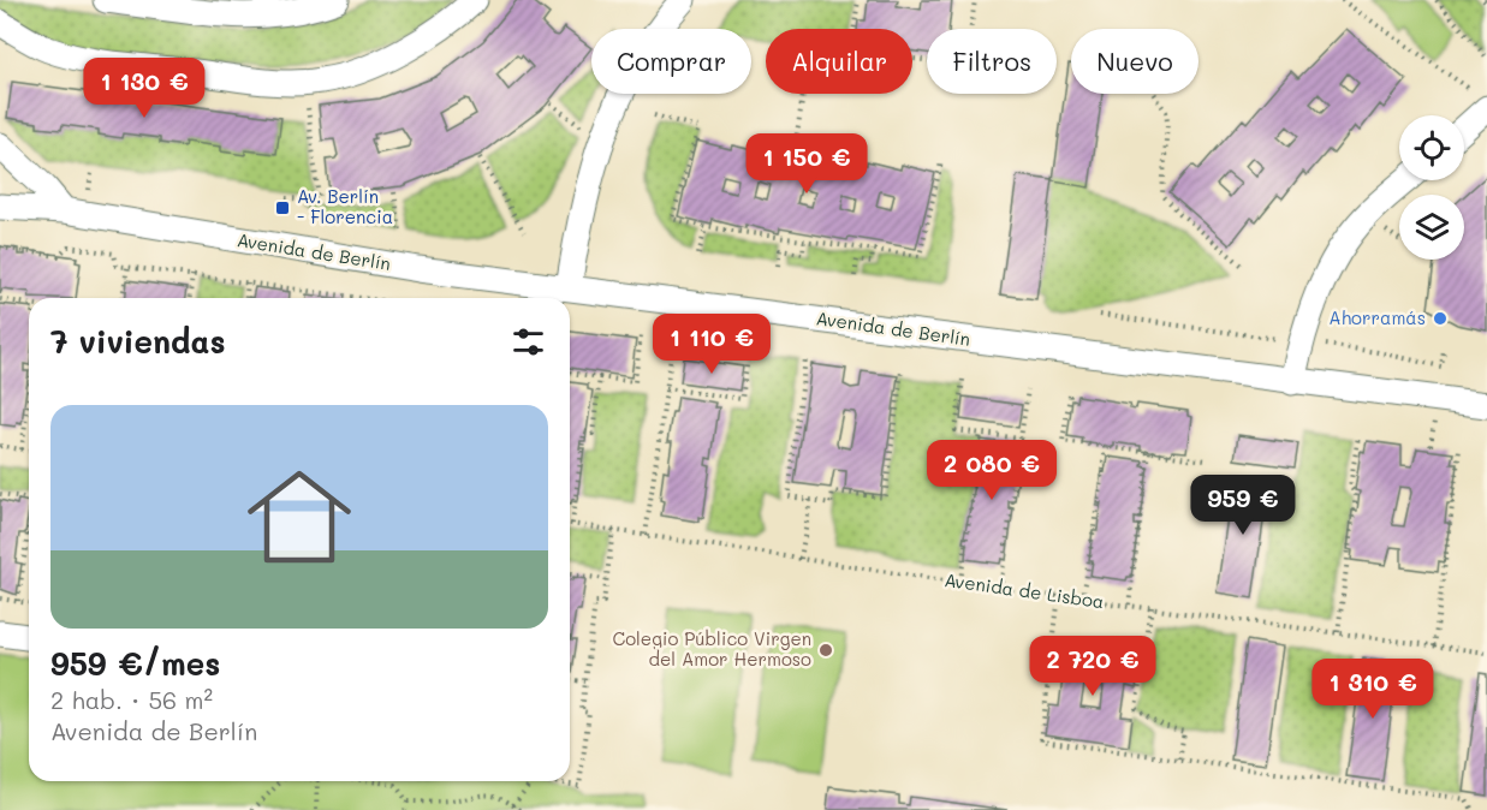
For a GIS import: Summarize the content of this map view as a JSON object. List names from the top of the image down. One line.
{"streets":{"street":["Avenida de Berlín"],"path":["Avenida de Lisboa"]},"places":{"transit":["Av. Berlín - Florencia"],"other":["Ahorramás","Colegio Público Virgen del Amor Hermoso"]},"page":{"chip":["Comprar","Alquilar","Filtros","Nuevo"],"price":["1 130 €","1 150 €","1 110 €","2 080 €","959 €","2 720 €","1 310 €"],"heading":"7 viviendas","list":[{"name":"959 €/mes","note":"2 hab. · 56 m² · Avenida de Berlín"}]}}
